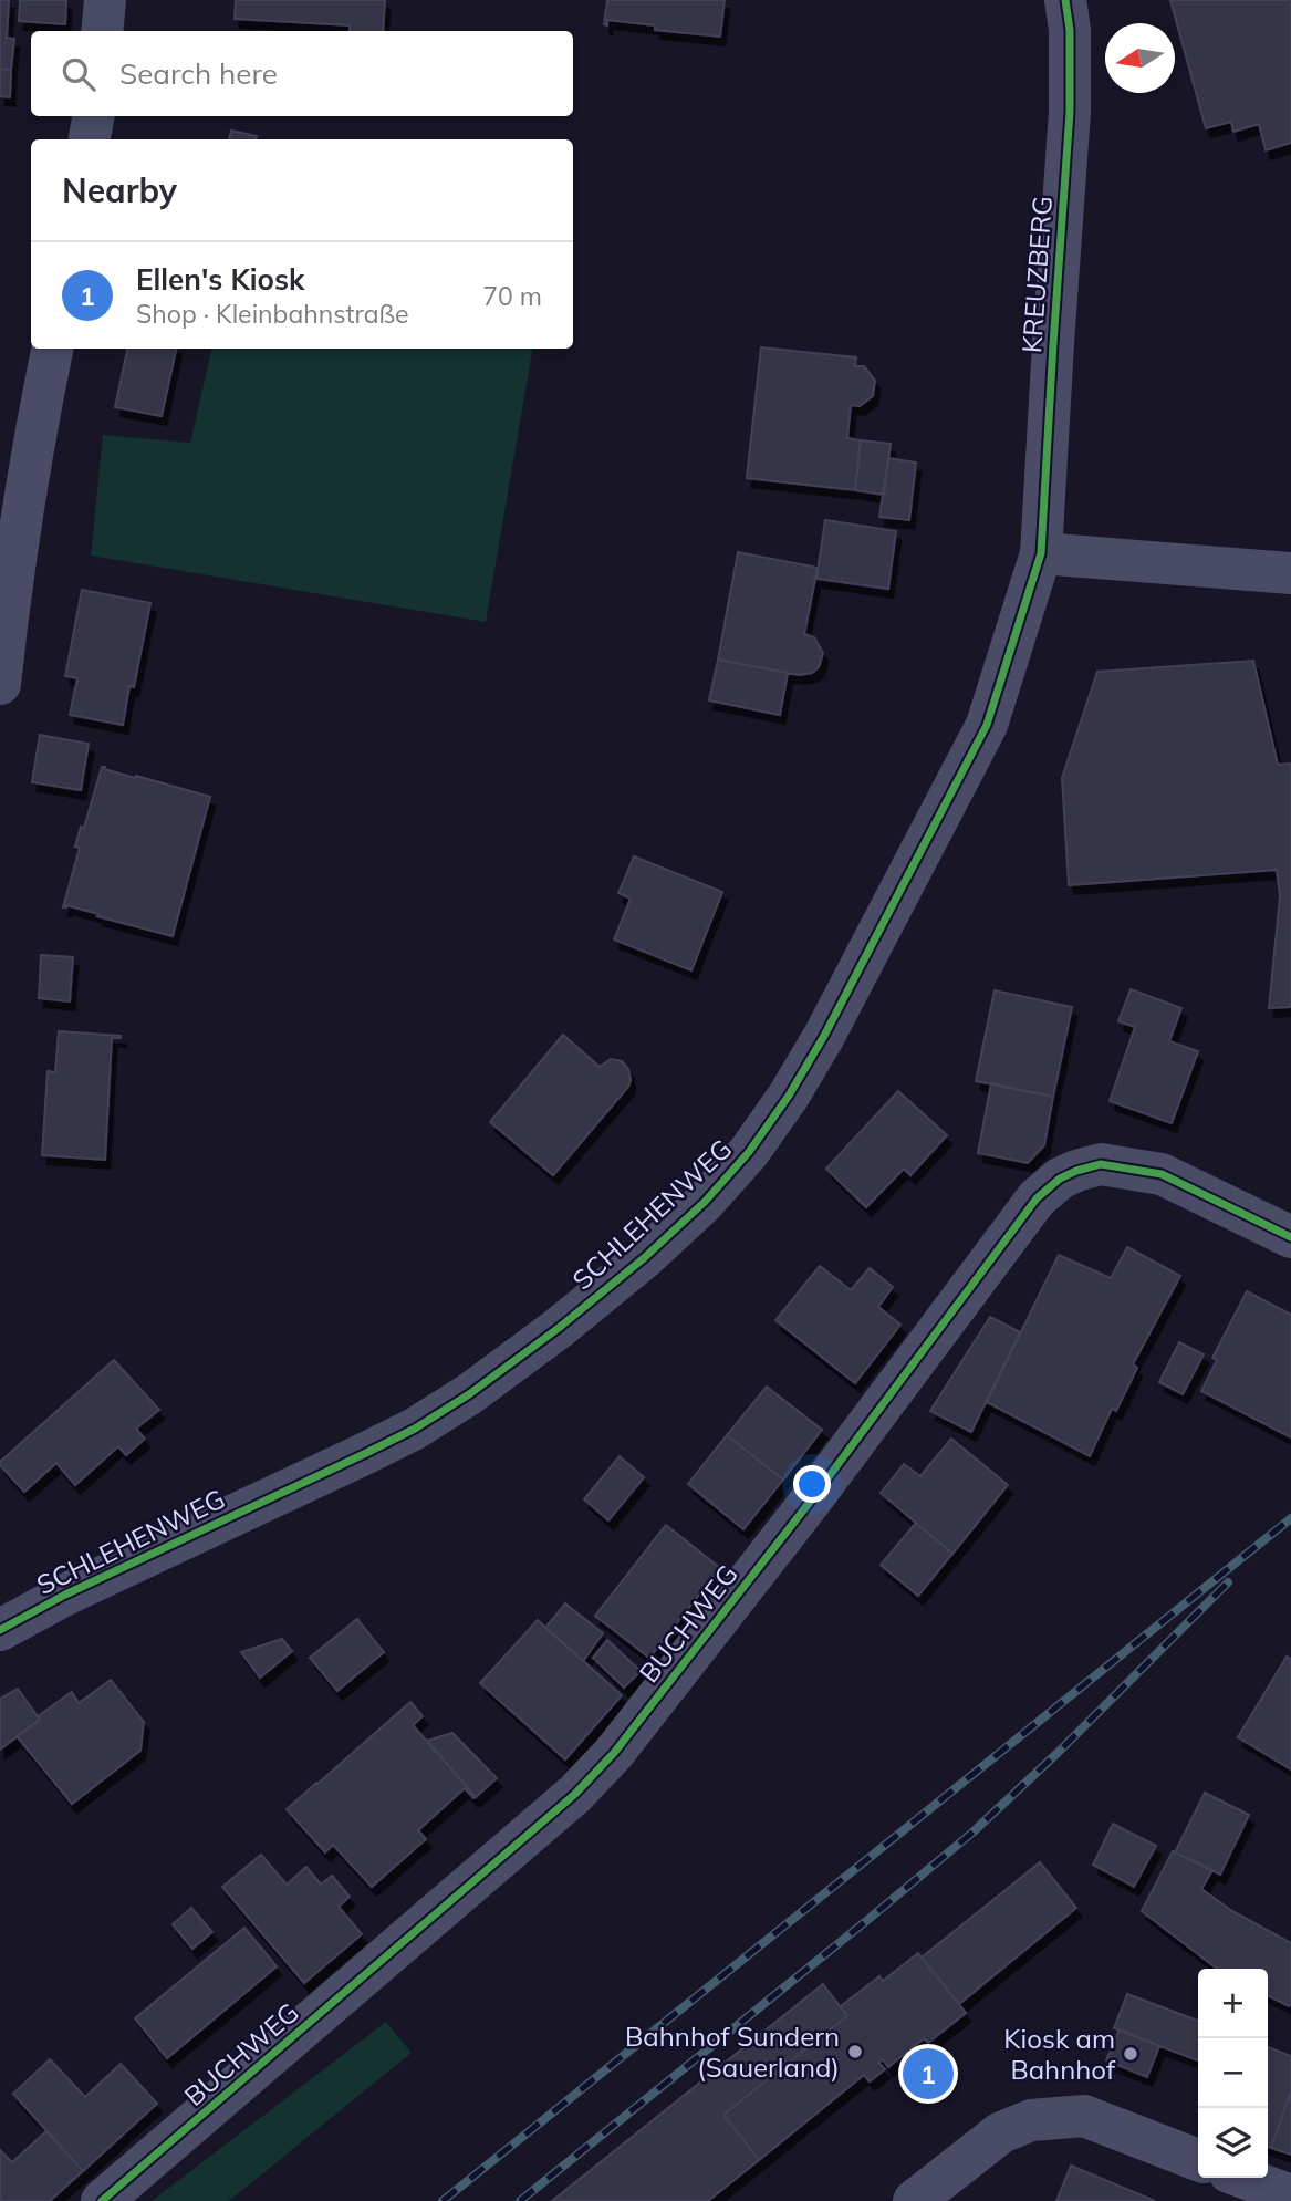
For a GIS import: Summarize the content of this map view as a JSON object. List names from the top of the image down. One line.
{"streets":{"street":["KREUZBERG","SCHLEHENWEG","BUCHWEG"]},"crossings":[["KREUZBERG","SCHLEHENWEG"]],"places":["Bahnhof Sundern (Sauerland)","Kiosk am Bahnhof"],"north":"left","page":{"search":"Search here","heading":"Nearby","list":[{"mark":"1","name":"Ellen's Kiosk","note":"Shop · Kleinbahnstraße","value":"70 m"}],"map_buttons":["+","−"],"pins":"1"}}
